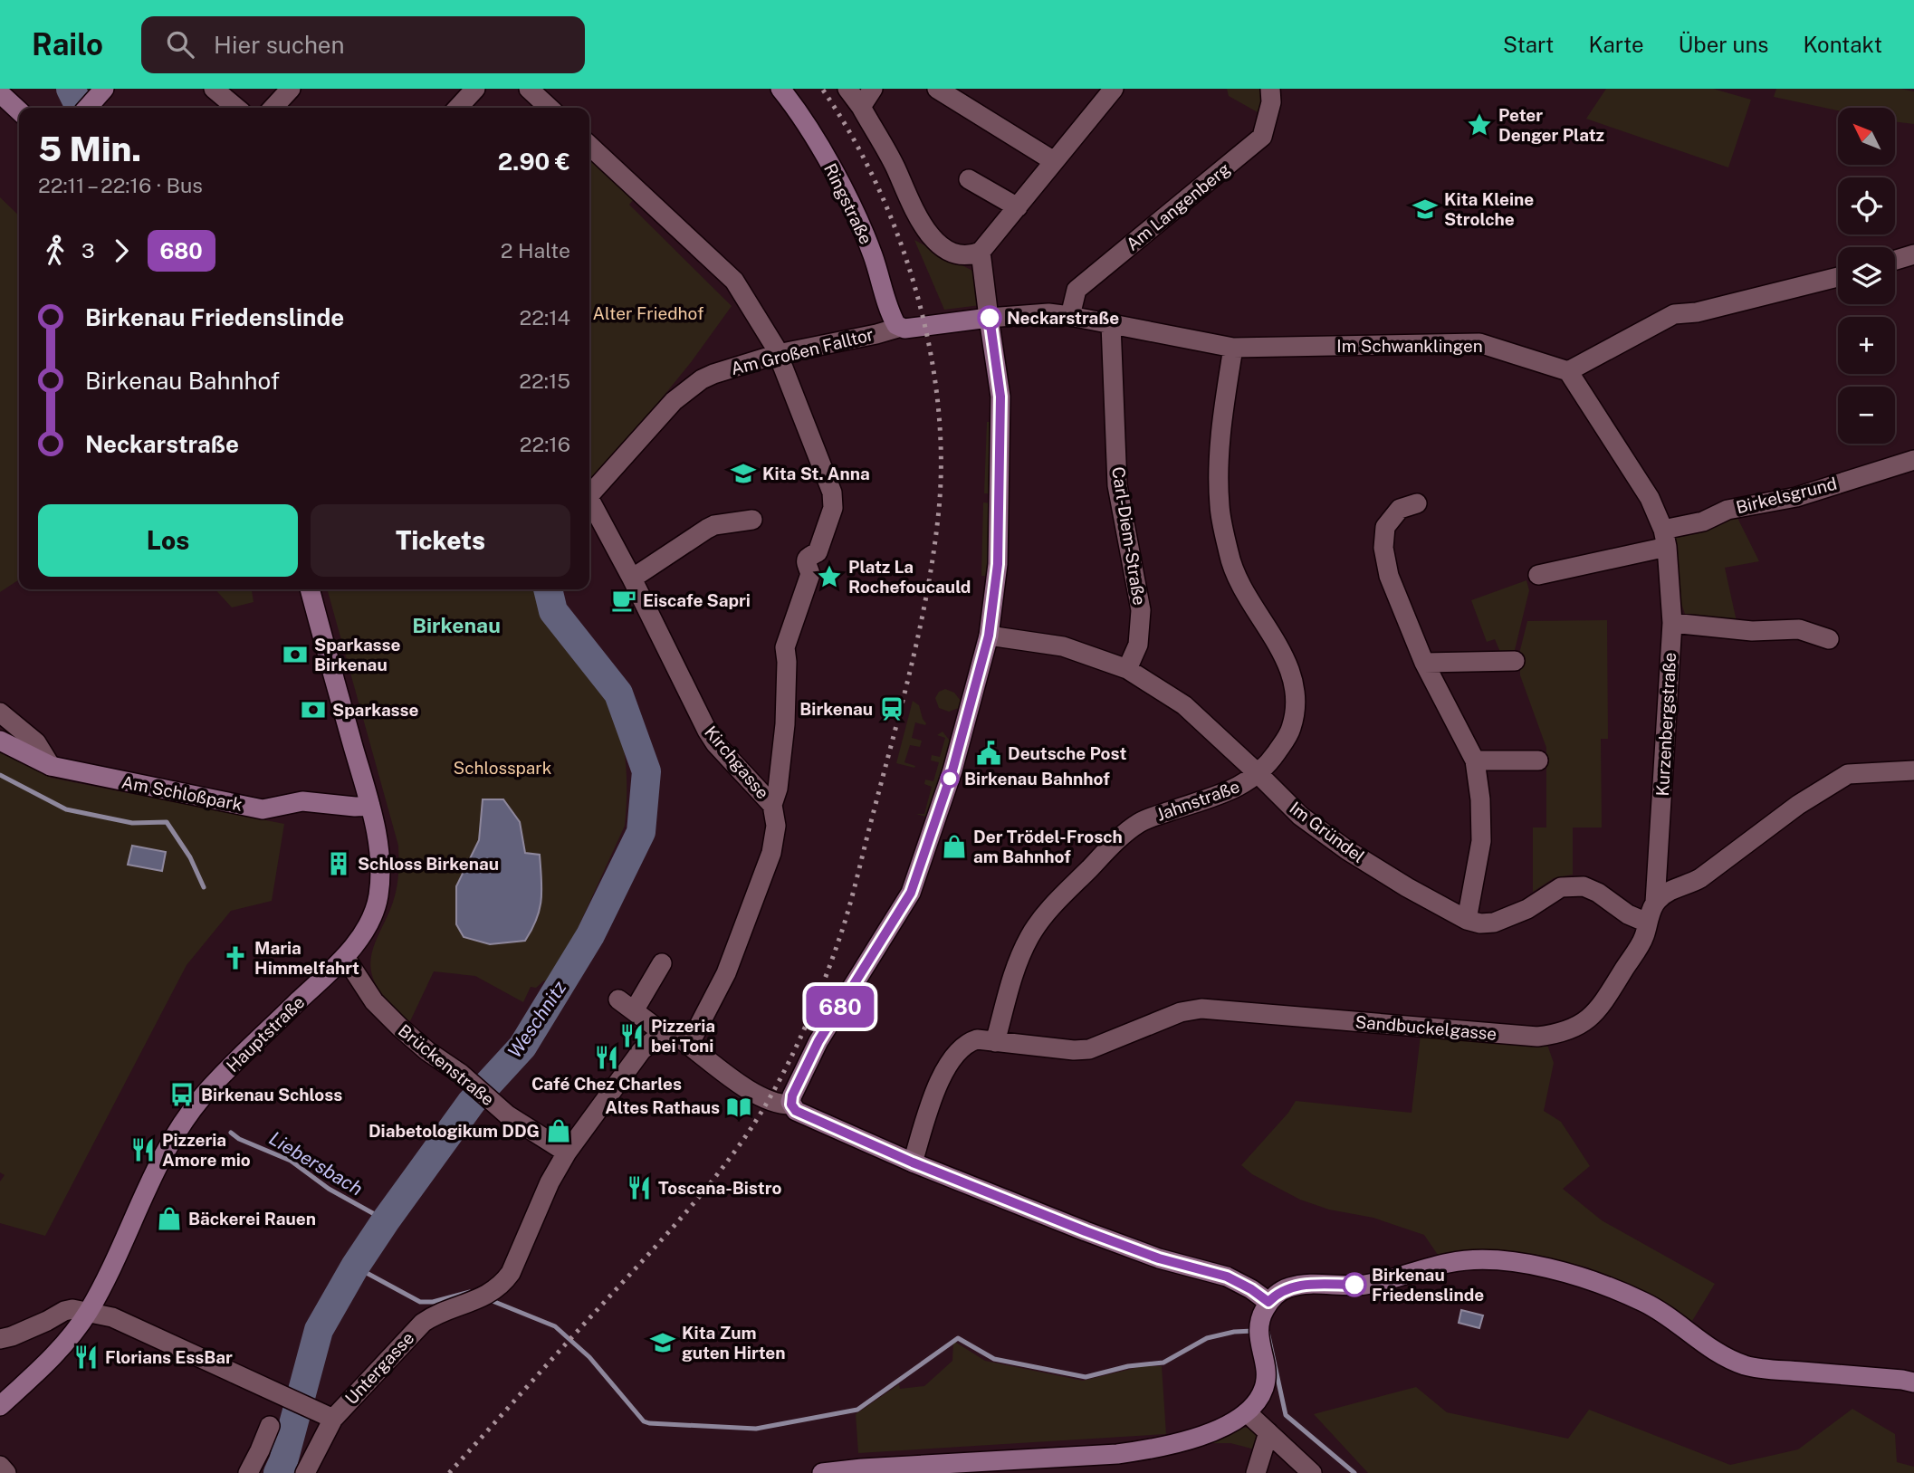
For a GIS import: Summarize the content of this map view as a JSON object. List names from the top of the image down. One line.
{"streets":{"main road":["Ringstraße","Am Großen Falltor","Am Schloßpark","Hauptstraße"],"street":["Am Langenberg","Im Schwanklingen","Birkelsgrund","Carl-Diem-Straße","Kurzenbergstraße","Kirchgasse","Jahnstraße","Im Gründel","Sandbuckelgasse","Brückenstraße","Untergasse"]},"crossings":[["Ringstraße","Am Großen Falltor"],["Am Langenberg","Im Schwanklingen"],["Im Schwanklingen","Am Großen Falltor"],["Im Schwanklingen","Carl-Diem-Straße"],["Im Schwanklingen","Kurzenbergstraße"],["Im Schwanklingen","Jahnstraße"],["Birkelsgrund","Kurzenbergstraße"],["Carl-Diem-Straße","Im Gründel"],["Kurzenbergstraße","Sandbuckelgasse"],["Am Schloßpark","Hauptstraße"],["Jahnstraße","Im Gründel"],["Jahnstraße","Sandbuckelgasse"],["Im Gründel","Sandbuckelgasse"],["Hauptstraße","Brückenstraße"],["Hauptstraße","Untergasse"],["Brückenstraße","Untergasse"]],"districts":["Birkenau"],"water":["Weschnitz","Liebersbach"],"parks":["Alter Friedhof","Schlosspark"],"places":{"place":["Peter Denger Platz","Platz La Rochefoucauld"],"school or university":["Kita Kleine Strolche","Kita St. Anna","Kita Zum guten Hirten"],"other":["Neckarstraße","Birkenau Bahnhof","Birkenau Friedenslinde"],"cafe":["Eiscafe Sapri"],"bank":["Sparkasse Birkenau","Sparkasse"],"station":["Birkenau"],"public building":["Deutsche Post"],"shop":["Der Trödel-Frosch am Bahnhof","Diabetologikum DDG","Bäckerei Rauen"],"building":["Schloss Birkenau"],"church":["Maria Himmelfahrt"],"restaurant":["Pizzeria bei Toni","Café Chez Charles","Pizzeria Amore mio","Toscana-Bistro","Florians EssBar"],"bus stop":["Birkenau Schloss"],"library":["Altes Rathaus"]},"lines":["bus line 680"],"north":"top left","page":{"header":"Railo","search":"Hier suchen","nav":["Start","Karte","Über uns","Kontakt"],"on_map":"680","map_buttons":["+","−"],"heading":["5 Min.","22:11 – 22:16 · Bus","2.90 €"],"legs":["3","680","2 Halte"],"list":[{"name":"Birkenau Friedenslinde","value":"22:14"},{"name":"Birkenau Bahnhof","value":"22:15"},{"name":"Neckarstraße","value":"22:16"}],"buttons":["Los","Tickets"]}}
